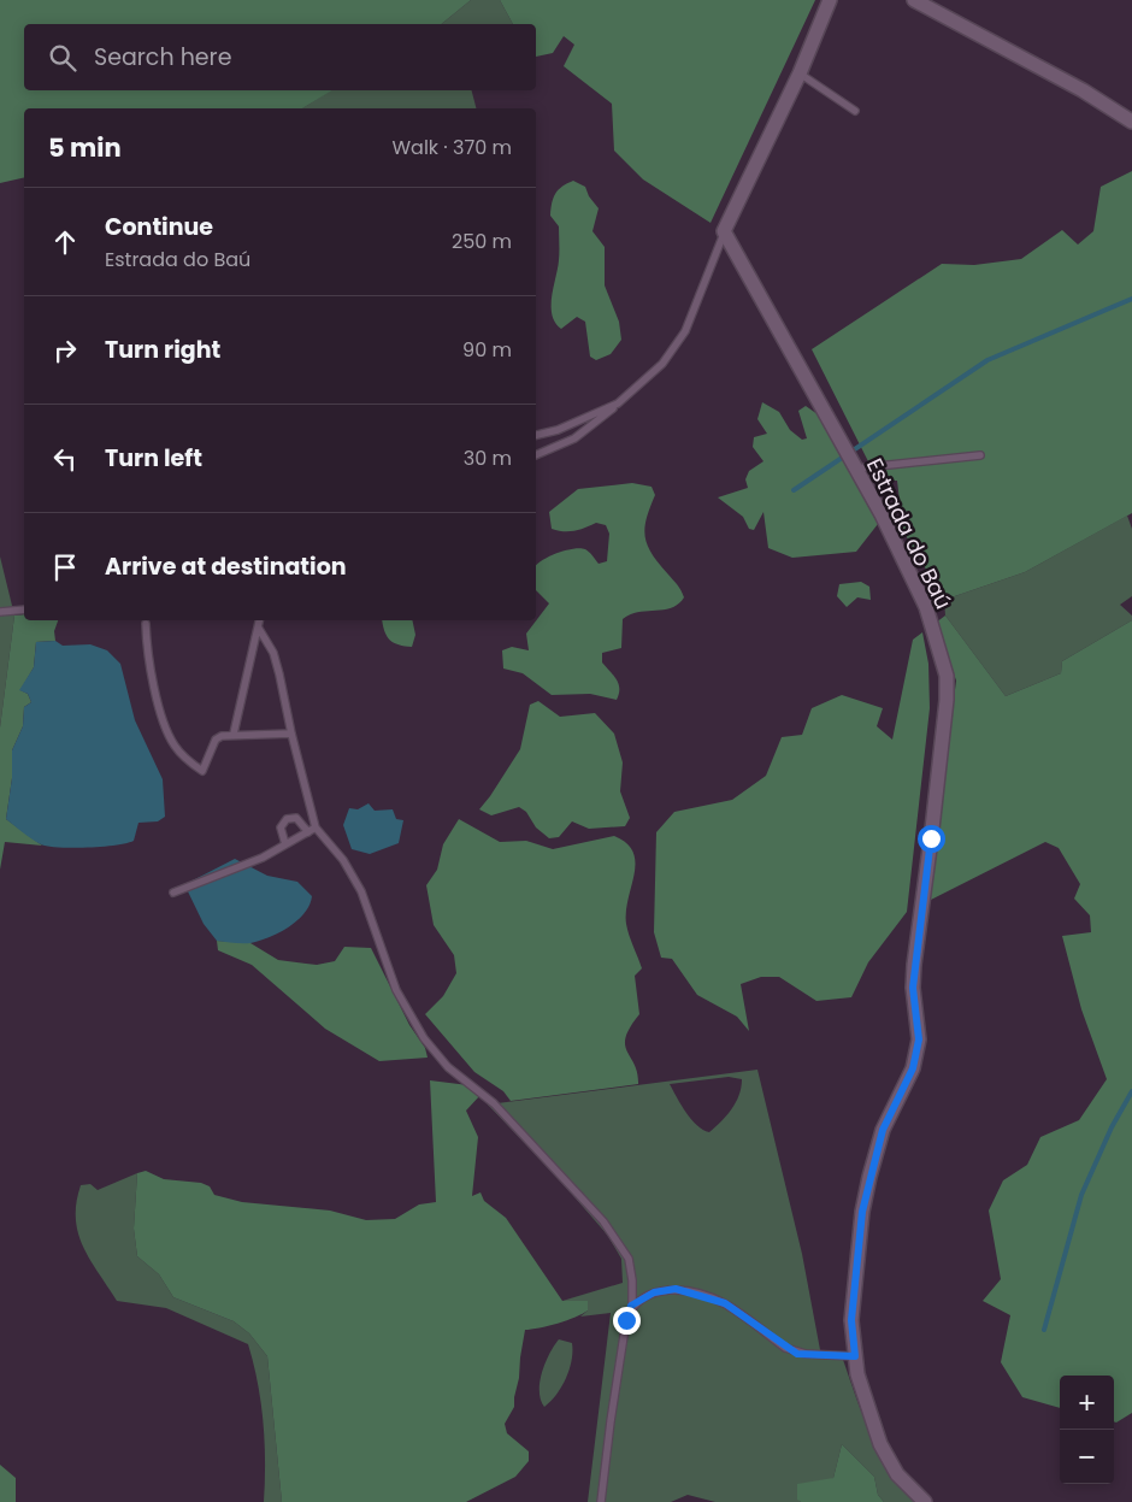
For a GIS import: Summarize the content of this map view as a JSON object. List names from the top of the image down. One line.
{"streets":{"street":["Estrada do Baú"]},"page":{"search":"Search here","heading":["5 min","Walk · 370 m"],"list":[["Continue","Estrada do Baú","250 m"],["Turn right","90 m"],["Turn left","30 m"],"Arrive at destination"],"map_buttons":["+","−"]}}
